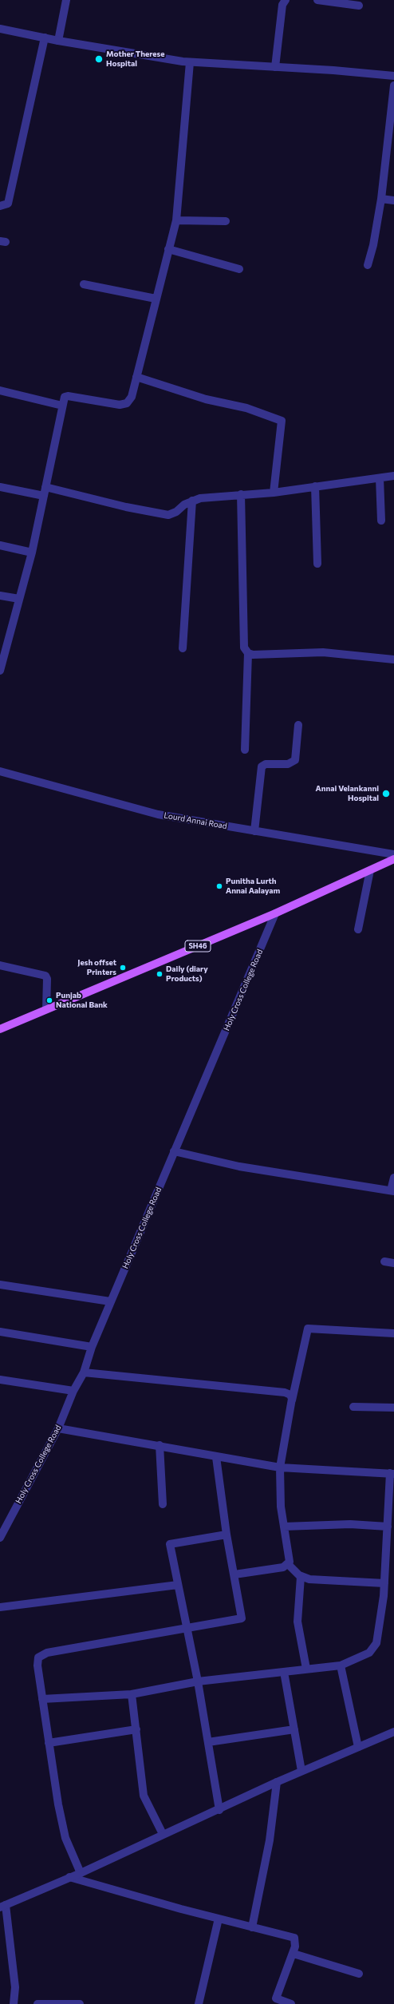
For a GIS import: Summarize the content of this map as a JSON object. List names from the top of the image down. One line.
{"streets":{"main road":["SH46"],"street":["Lourd Annai Road","Holy Cross College Road"]},"crossings":[["SH46","Holy Cross College Road"]],"places":["Mother Therese Hospital","Annai Velankanni Hospital","Punitha Lurth Annai Aalayam","Jesh offset Printers","Daily (diary Products)","Punjab National Bank"]}
